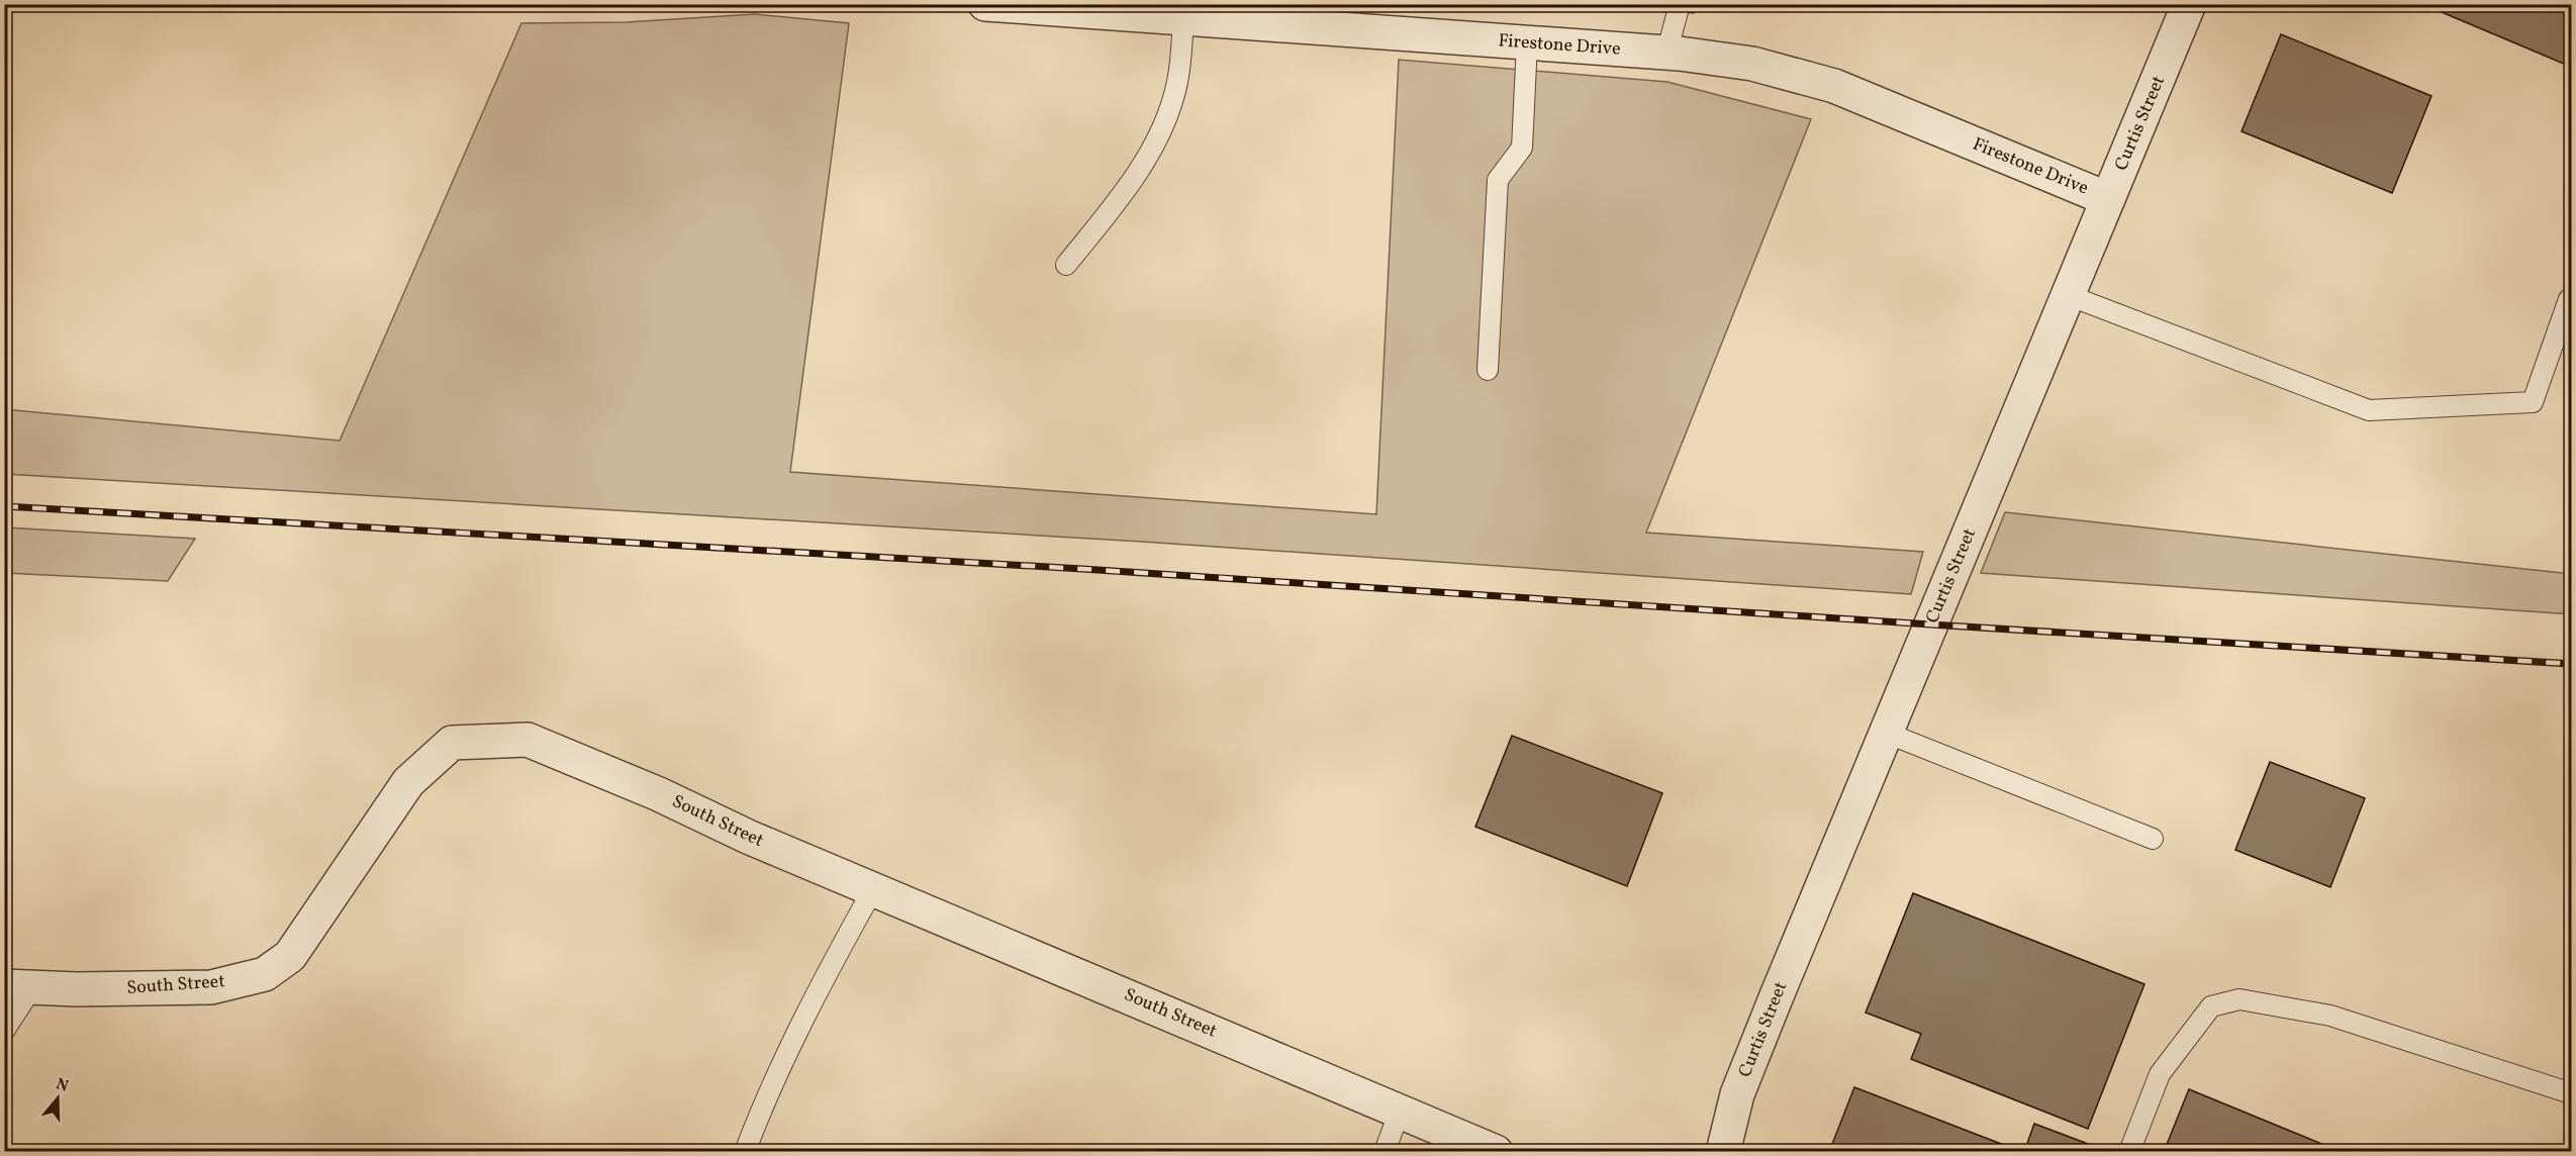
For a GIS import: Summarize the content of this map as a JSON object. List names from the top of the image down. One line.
{"streets":{"street":["Firestone Drive","Curtis Street","South Street"]},"crossings":[["Firestone Drive","Curtis Street"]],"north":"top"}
